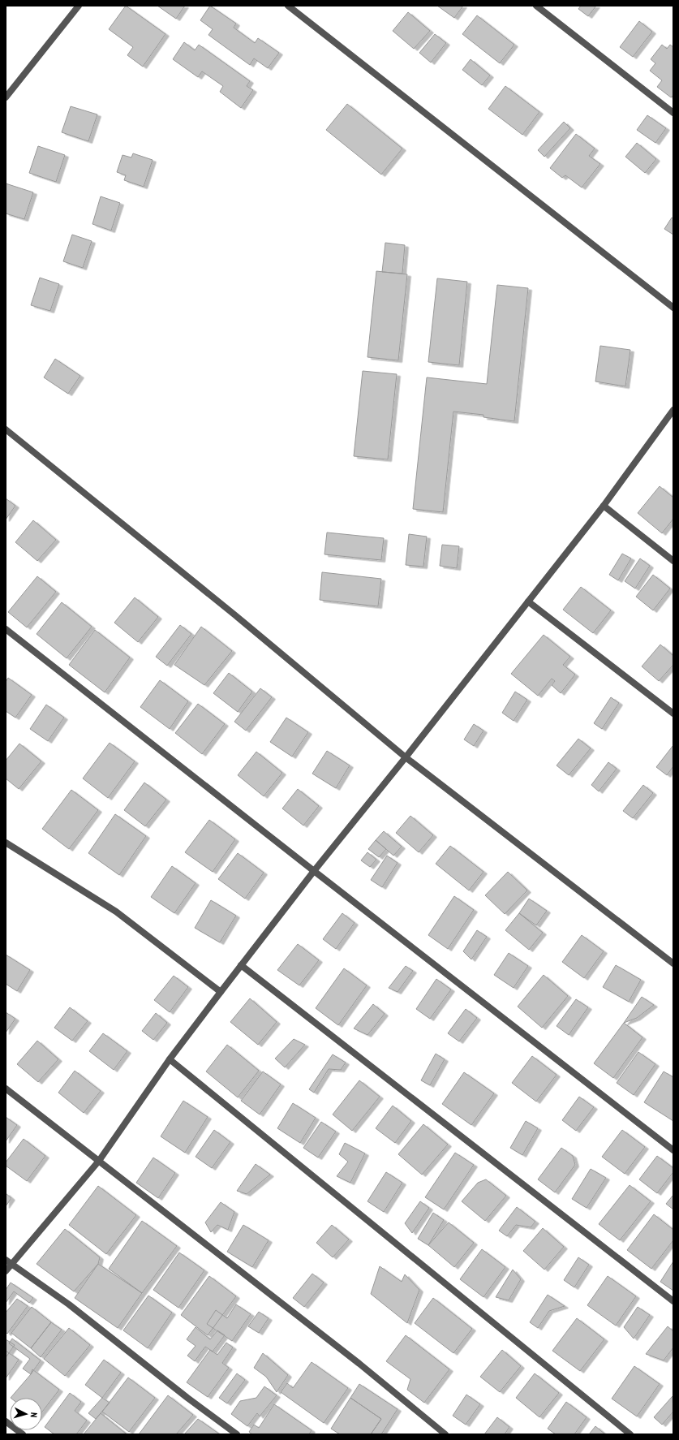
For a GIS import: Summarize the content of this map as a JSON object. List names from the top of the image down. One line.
{"north":"right"}
